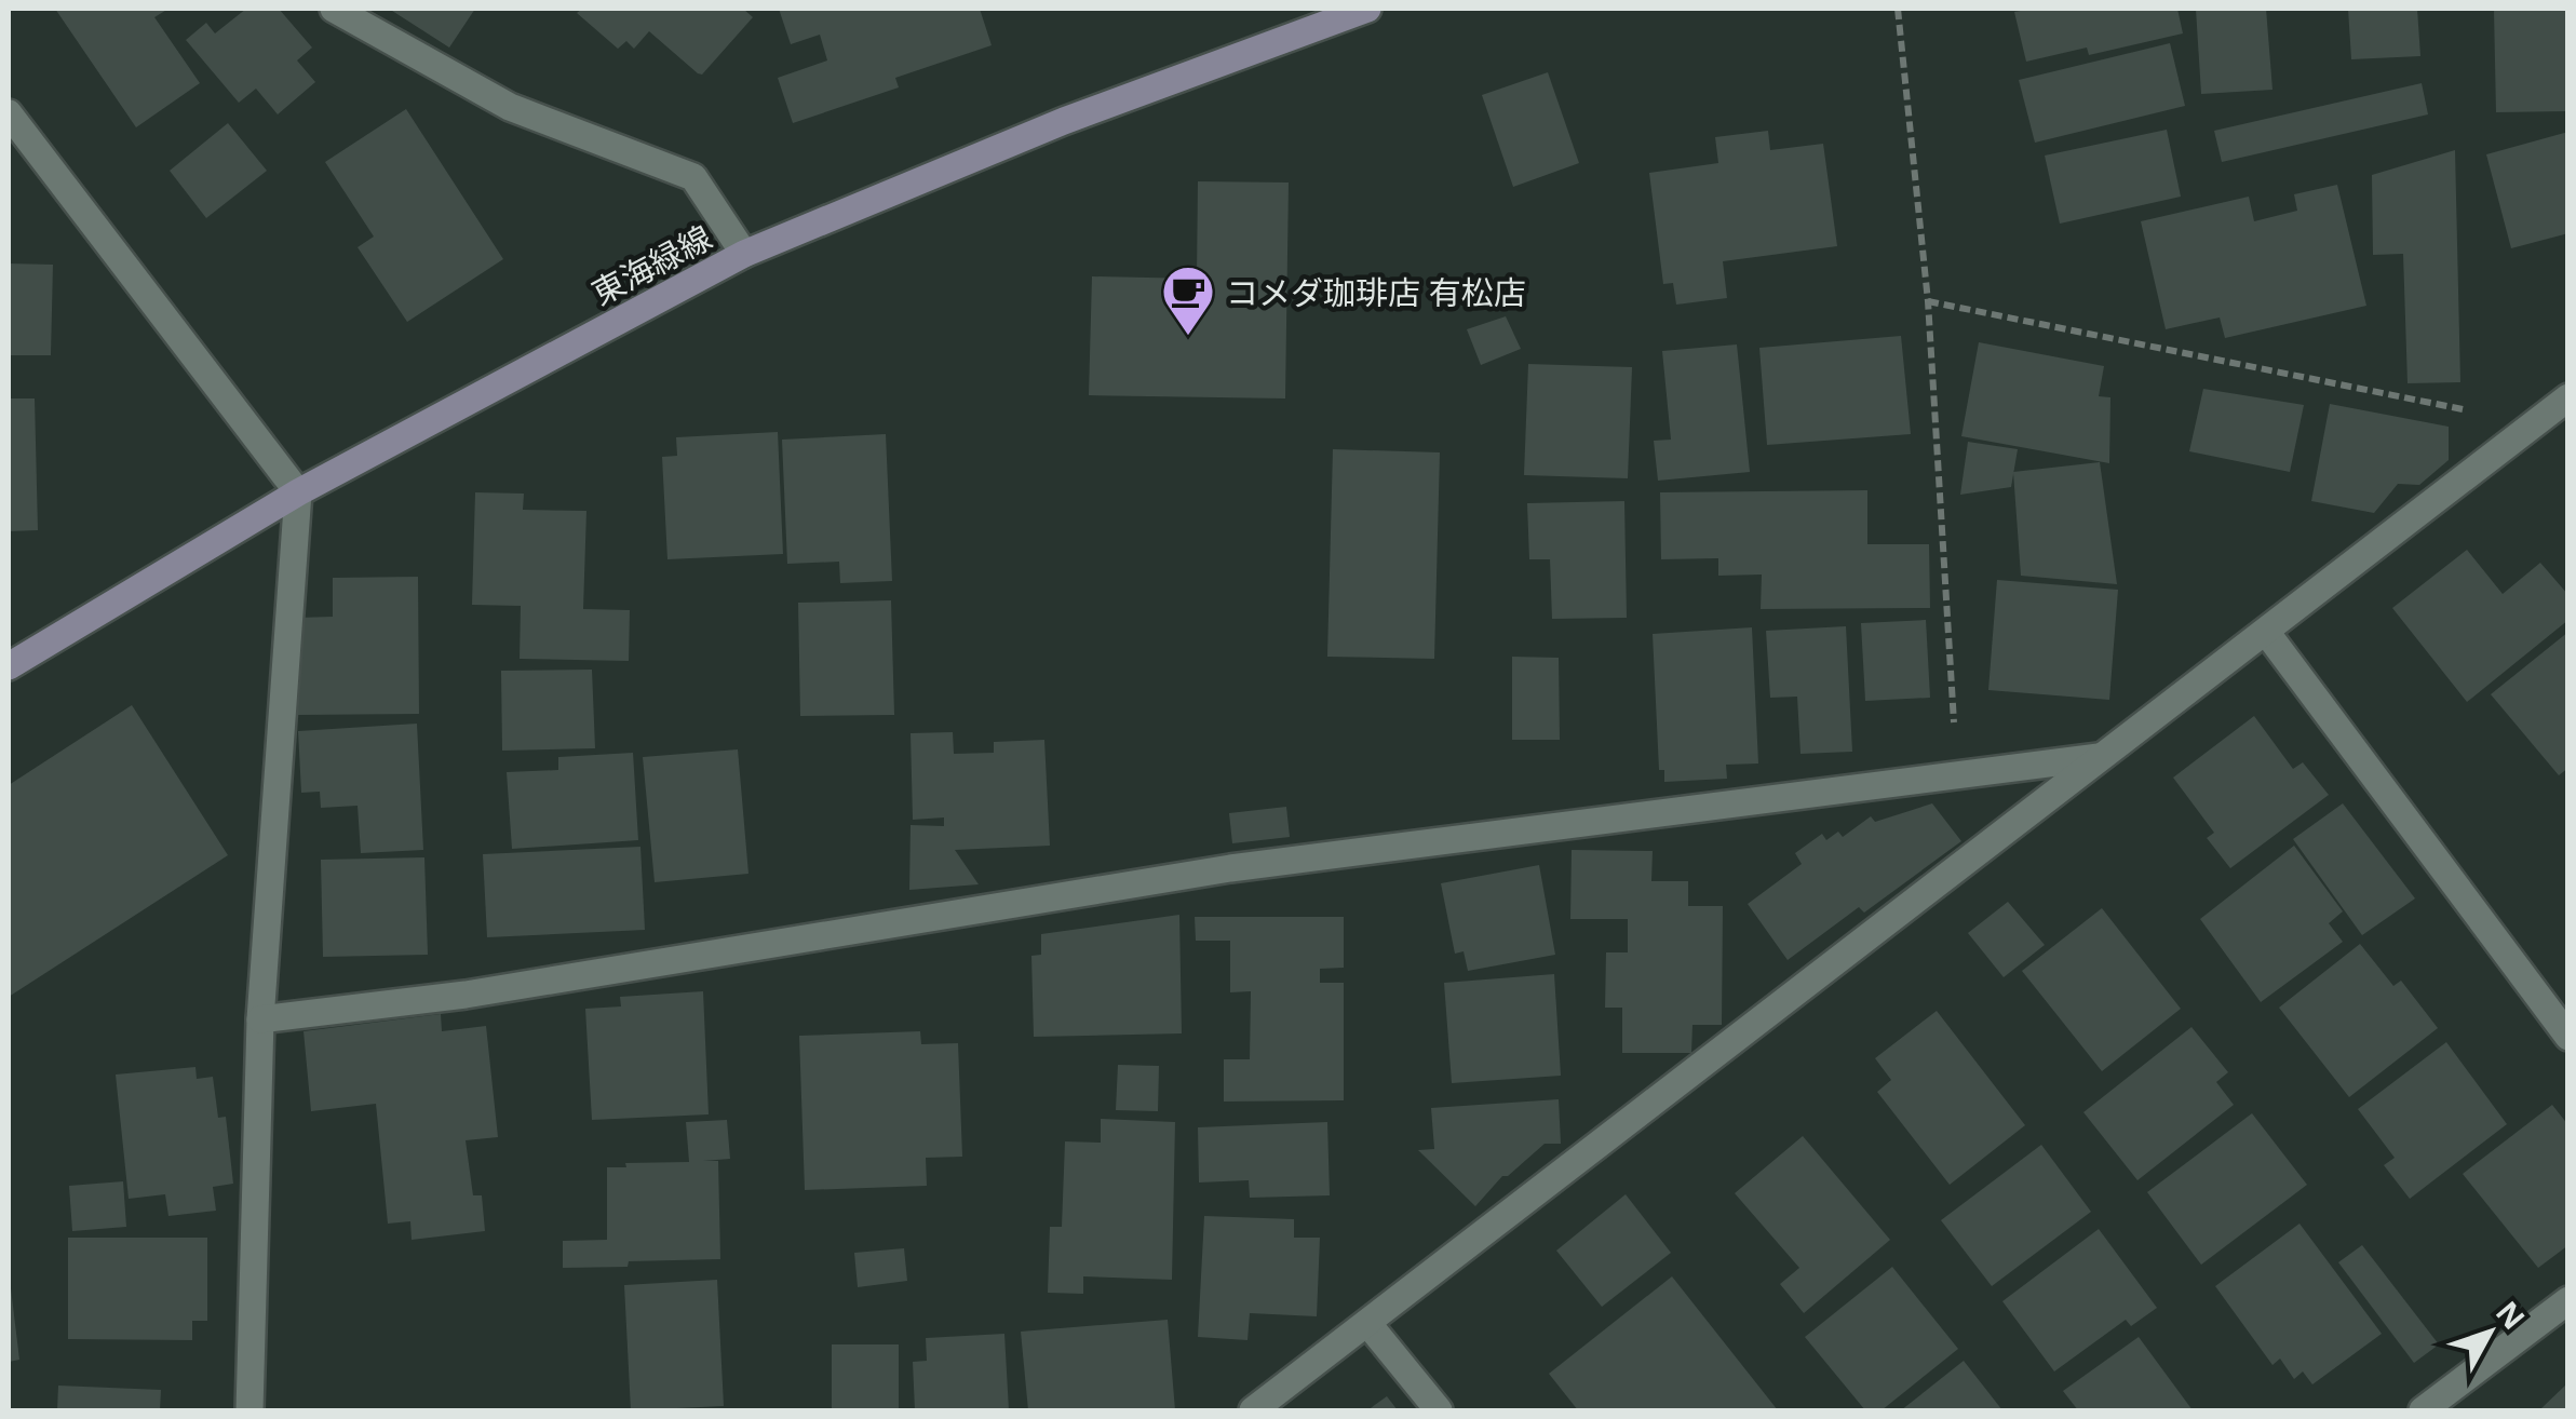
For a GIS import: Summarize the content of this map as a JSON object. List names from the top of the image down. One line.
{"streets":{"main road":["東海緑線"]},"places":{"cafe":["コメダ珈琲店 有松店"]},"north":"top right"}
